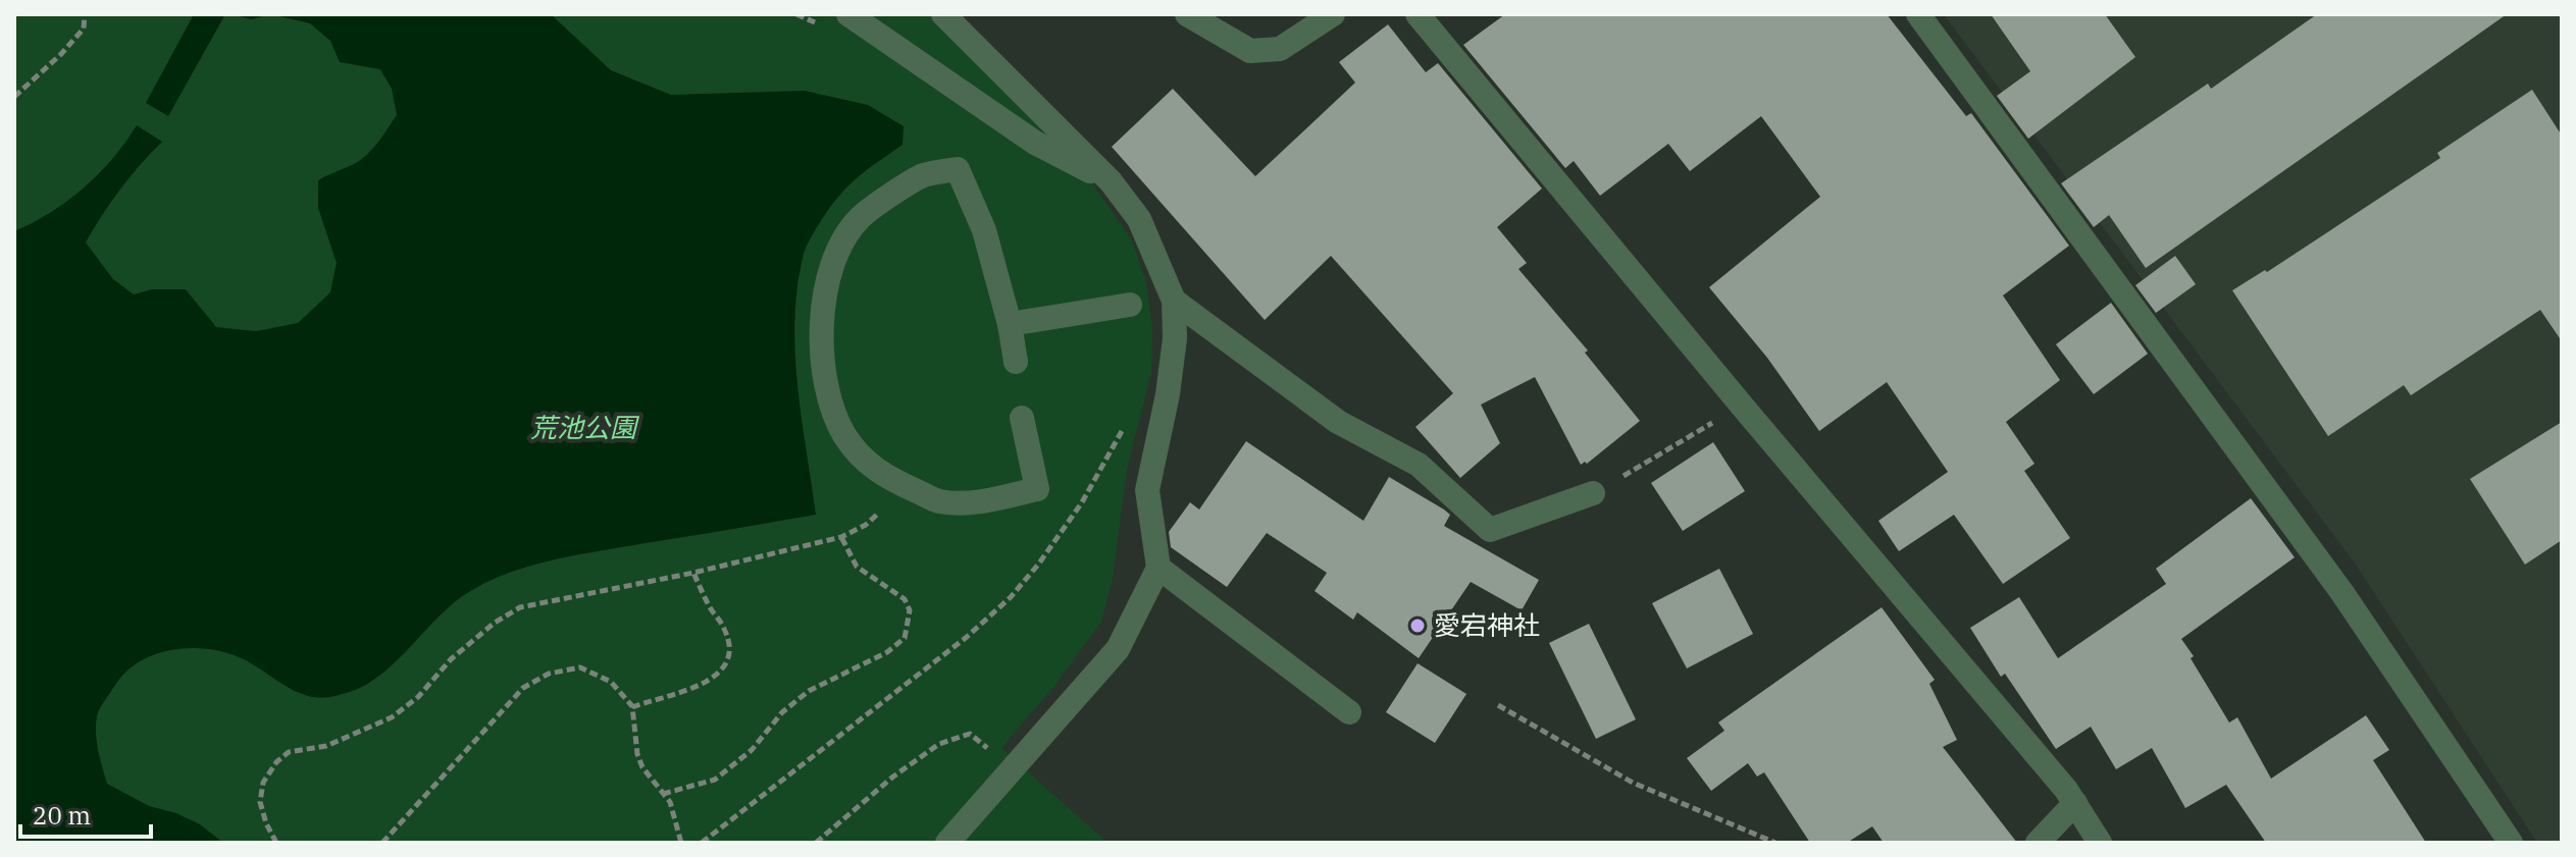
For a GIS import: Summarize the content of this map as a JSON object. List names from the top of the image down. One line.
{"parks":["荒池公園"],"places":["愛宕神社"],"scale_bar":"20 m"}
